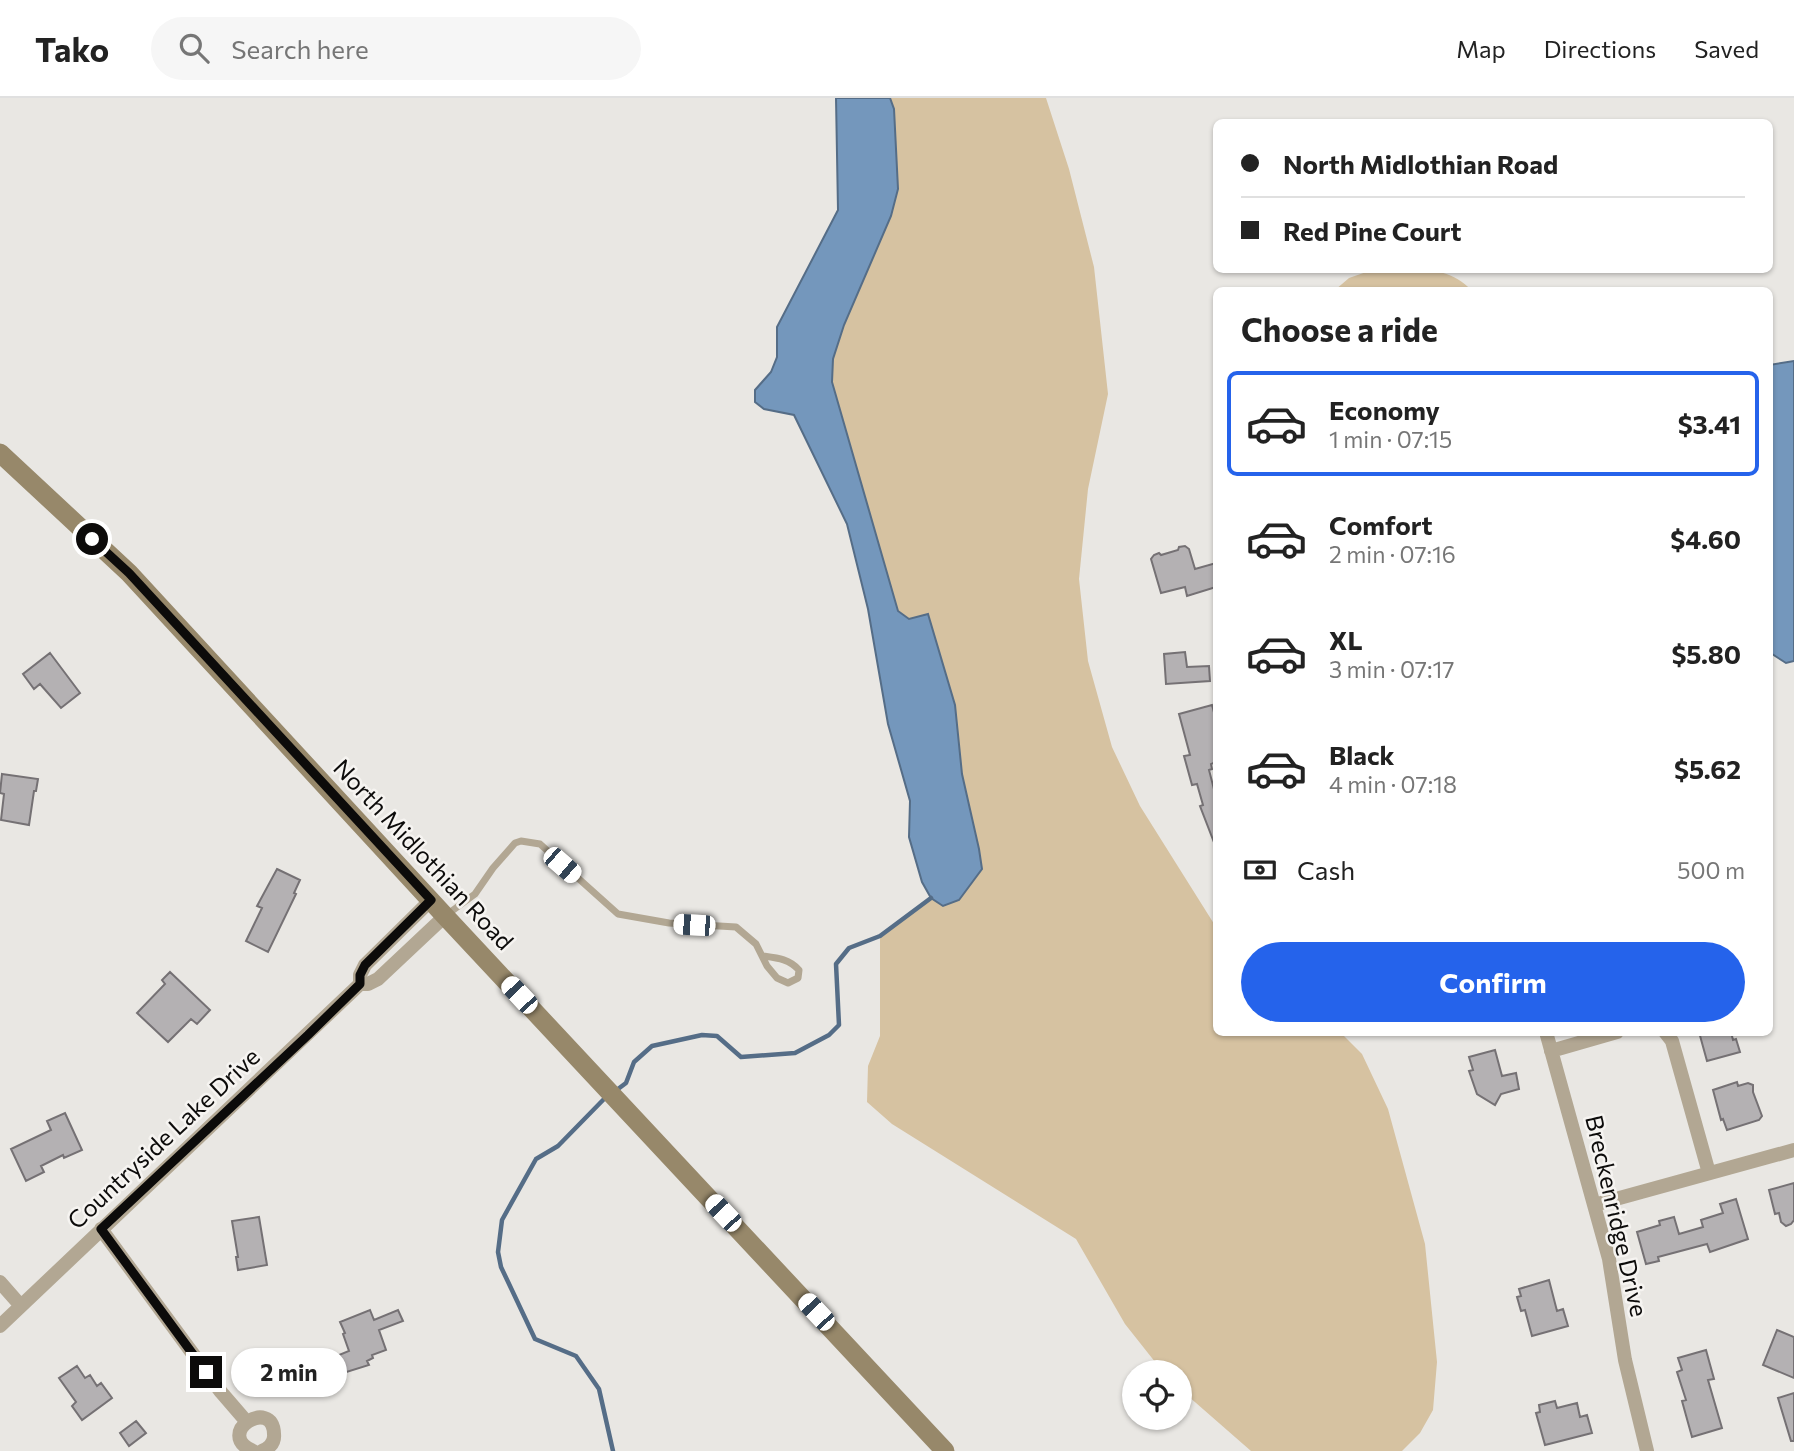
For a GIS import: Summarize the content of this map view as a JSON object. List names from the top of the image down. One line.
{"streets":{"main road":["North Midlothian Road"],"street":["Countryside Lake Drive","Breckenridge Drive"]},"crossings":[["North Midlothian Road","Countryside Lake Drive"]],"page":{"header":"Tako","search":"Search here","nav":["Map","Directions","Saved"],"banner":["North Midlothian Road","Red Pine Court"],"heading":"Choose a ride","list":[{"name":"Economy","note":"1 min · 07:15","value":"$3.41"},{"name":"Comfort","note":"2 min · 07:16","value":"$4.60"},{"name":"XL","note":"3 min · 07:17","value":"$5.80"},{"name":"Black","note":"4 min · 07:18","value":"$5.62"}],"pay":["Cash","500 m"],"buttons":"Confirm","bubble":"2 min"}}
